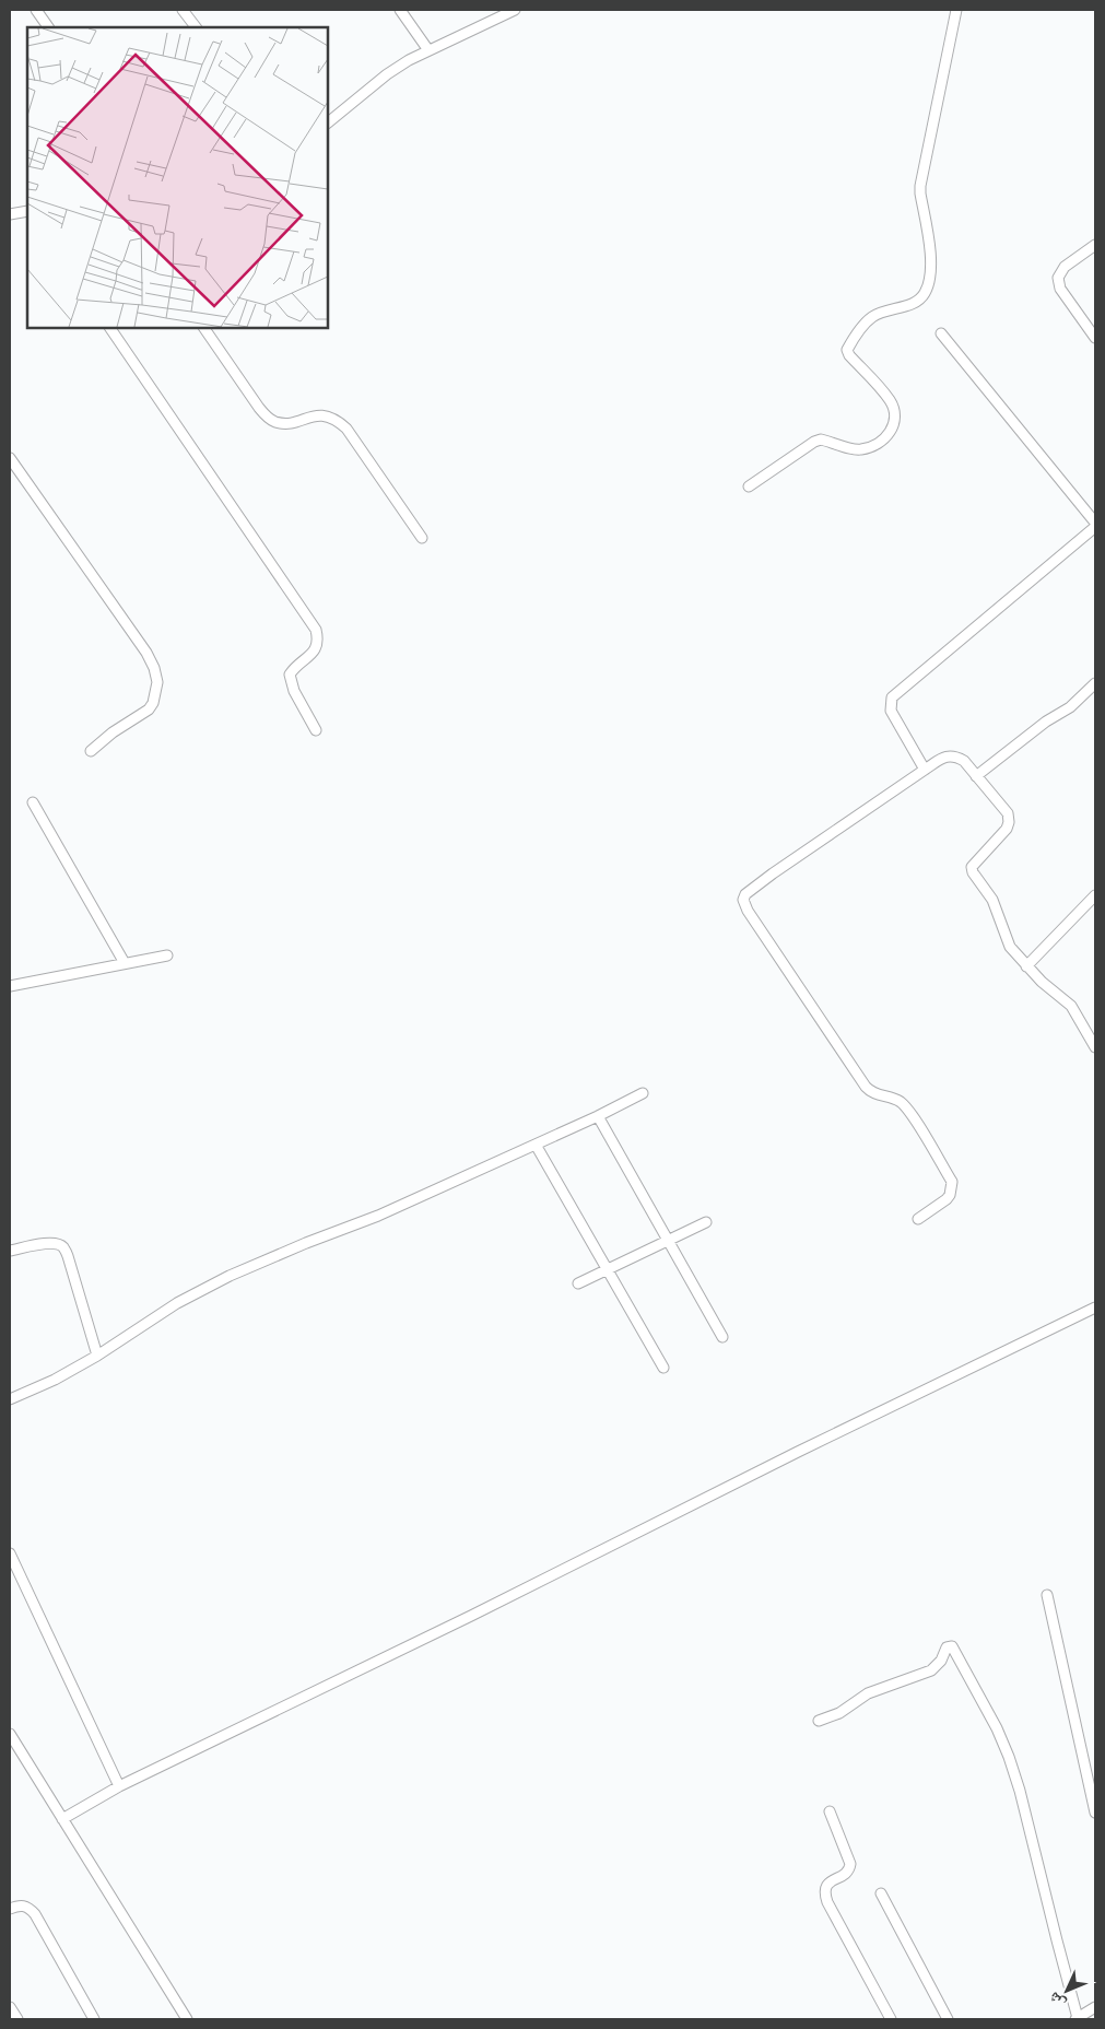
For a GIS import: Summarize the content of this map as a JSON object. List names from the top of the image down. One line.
{"north":"bottom left"}
